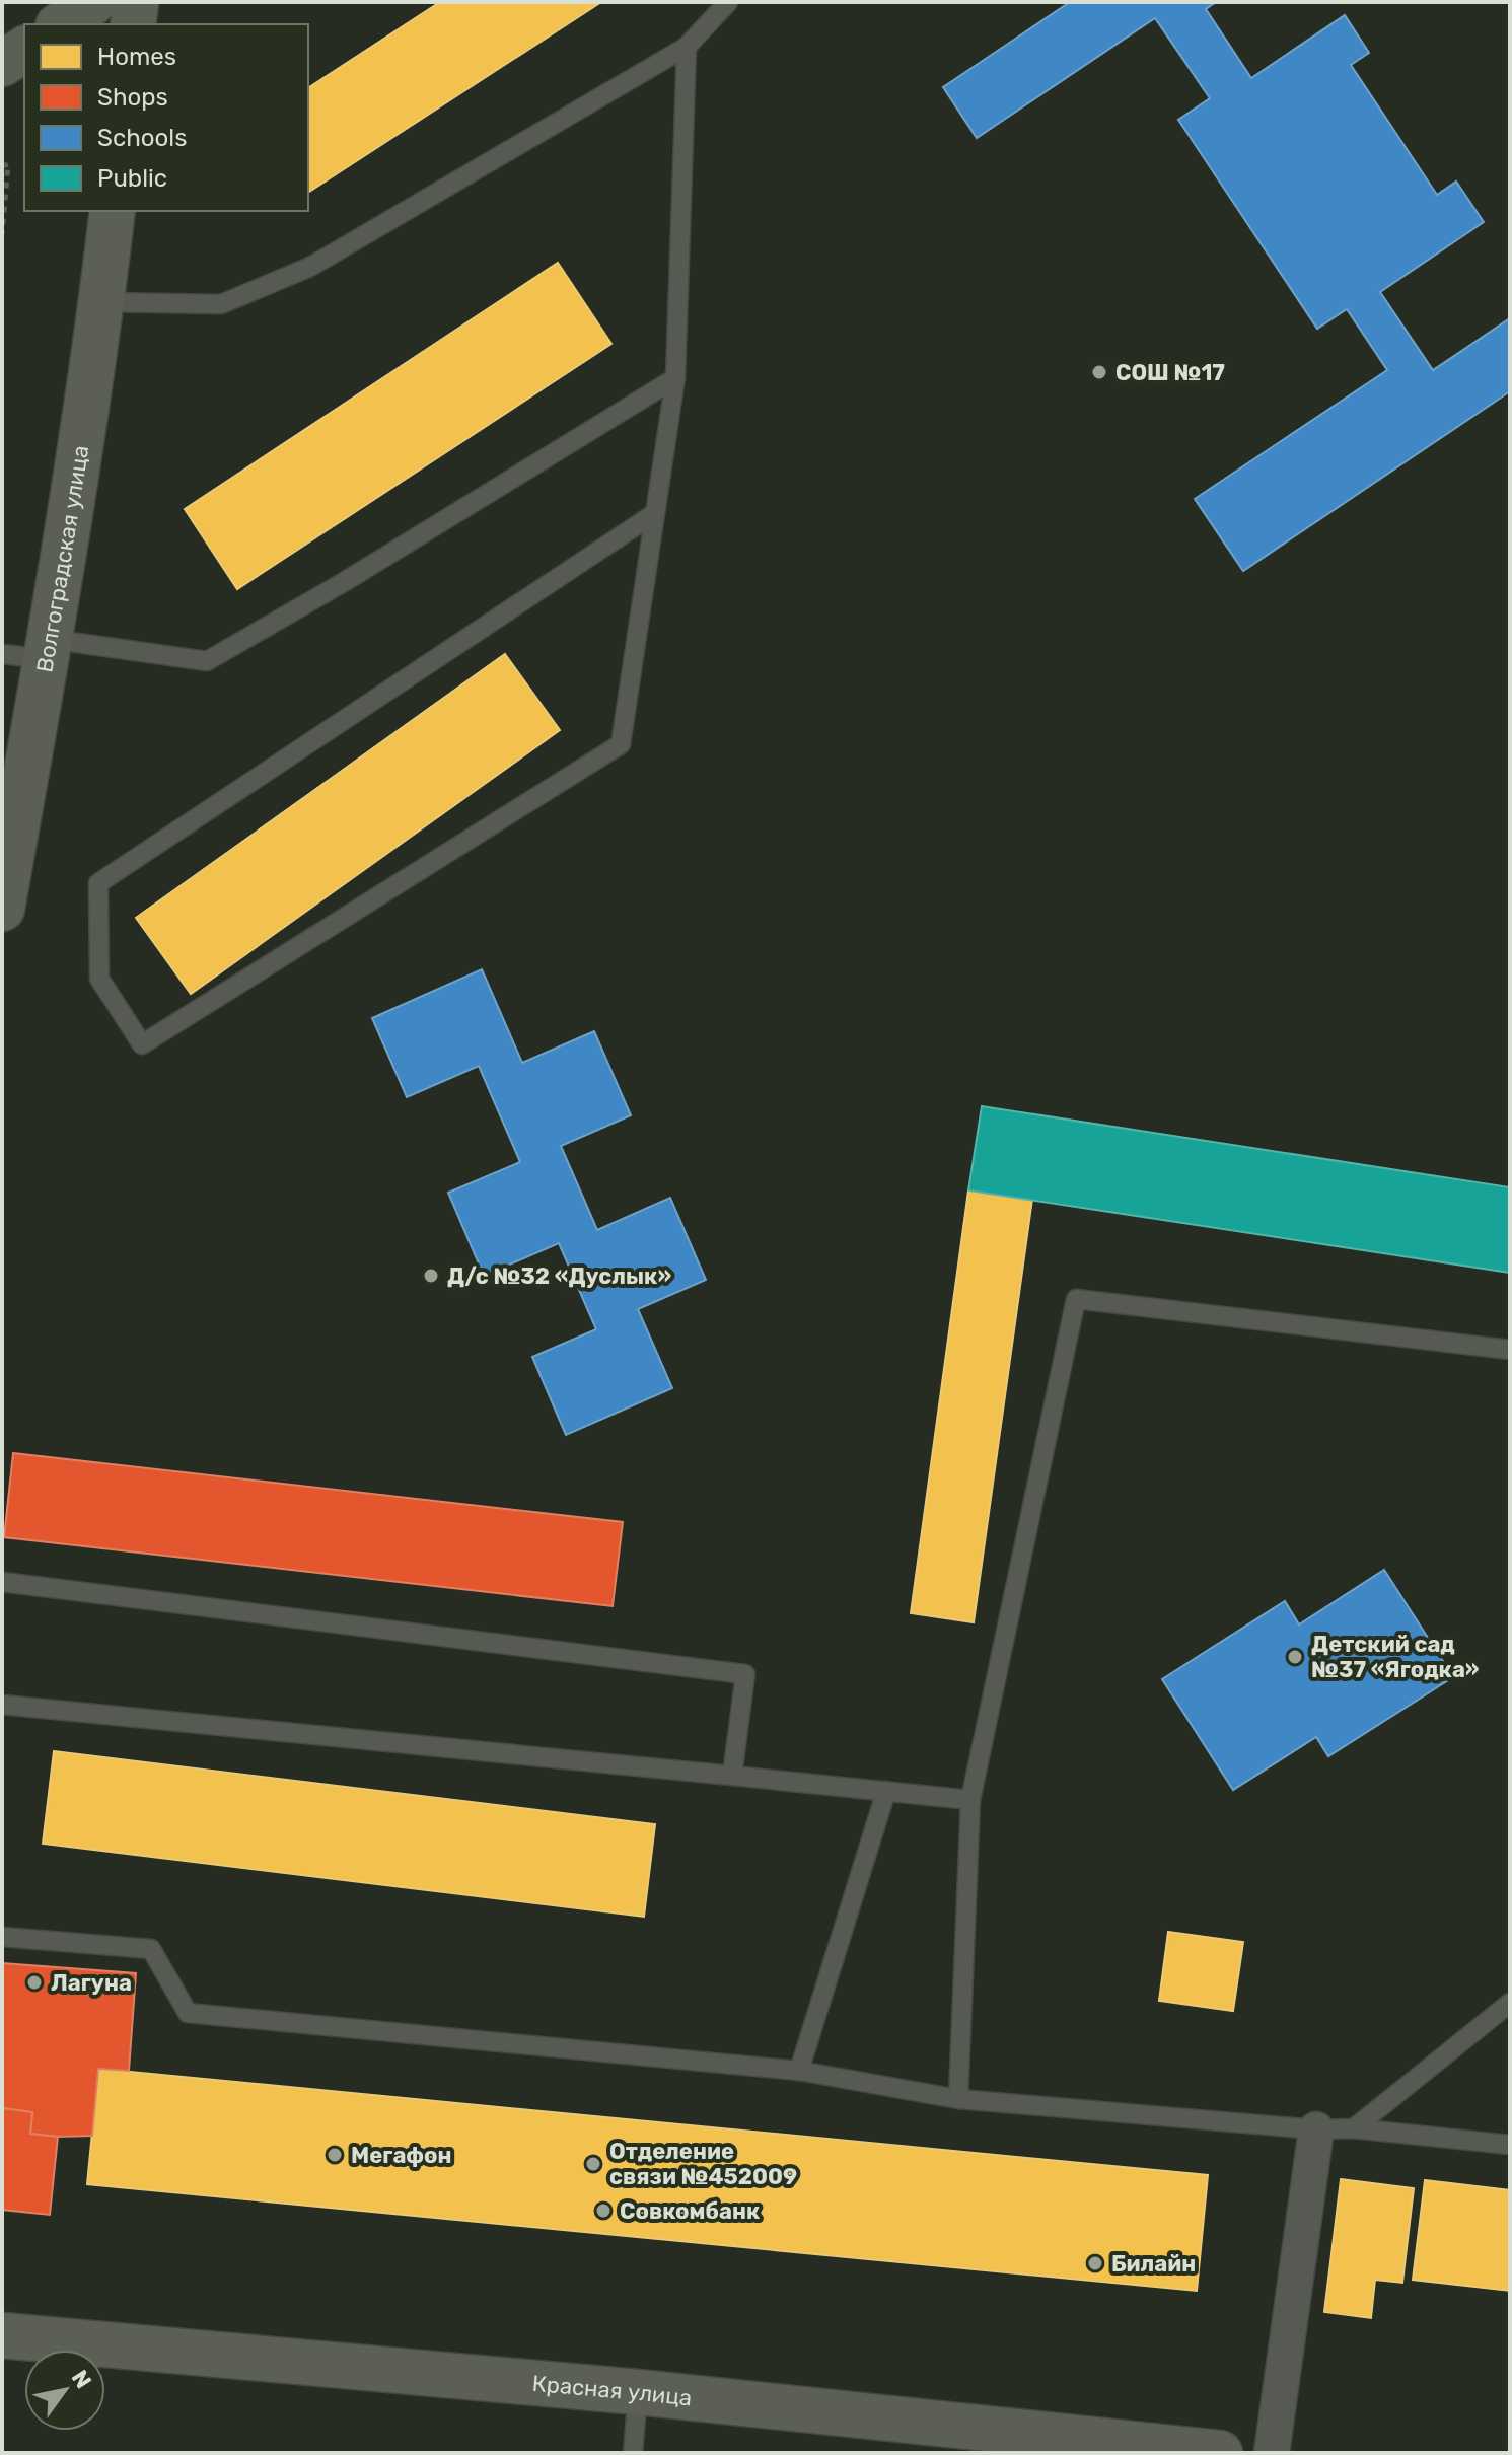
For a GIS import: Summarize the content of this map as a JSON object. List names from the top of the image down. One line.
{"streets":{"street":["Волгоградская улица","Красная улица"]},"places":["СОШ №17","Д/с №32 «Дуслык»","Детский сад №37 «Ягодка»","Лагуна","Мегафон","Отделение связи №452009","Совкомбанк","Билайн"],"legend":["Homes","Shops","Schools","Public"],"north":"top right"}
